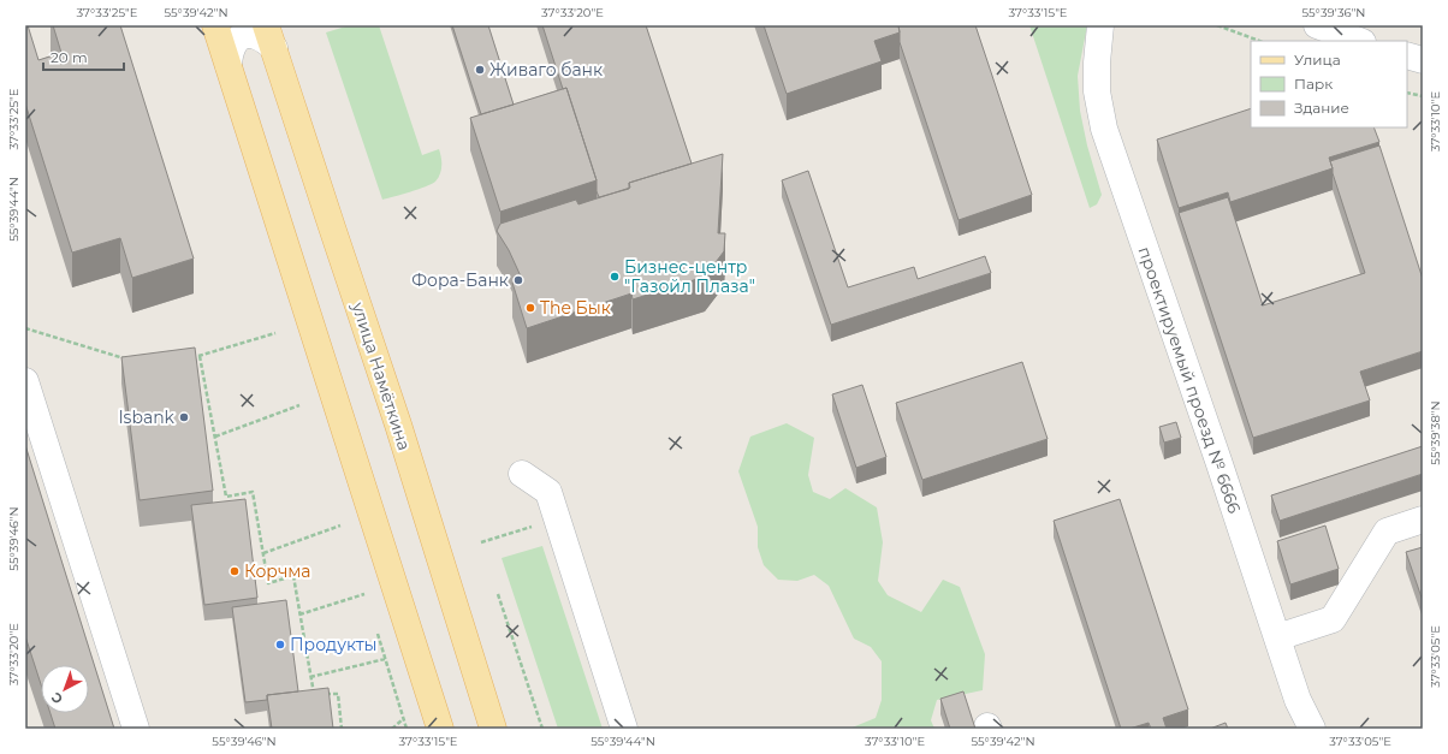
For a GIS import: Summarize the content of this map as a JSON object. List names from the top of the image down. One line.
{"streets":{"main road":["улица Намёткина"],"street":["проектируемый проезд № 6666"]},"places":["Живаго банк","Бизнес-центр \"Газойл Плаза\"","Фора-Банк","The Бык","Isbank","Корчма","Продукты"],"legend":["Улица","Парк","Здание"],"scale_bar":"20 m","north":"bottom left","coordinates":["37°33'25\"E","55°39'42\"N","37°33'20\"E","37°33'15\"E","55°39'36\"N","37°33'10\"E","55°39'44\"N","55°39'38\"N","55°39'46\"N","37°33'05\"E"]}
